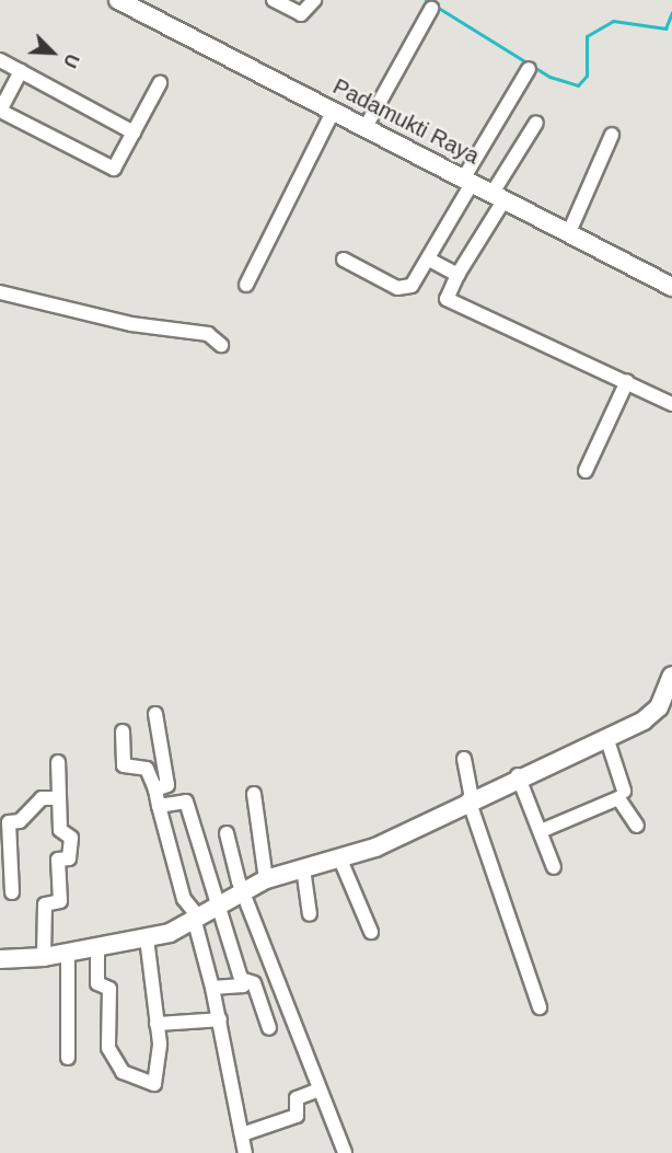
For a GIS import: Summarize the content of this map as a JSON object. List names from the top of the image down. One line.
{"streets":{"street":["Padamukti Raya"]},"north":"bottom right"}
